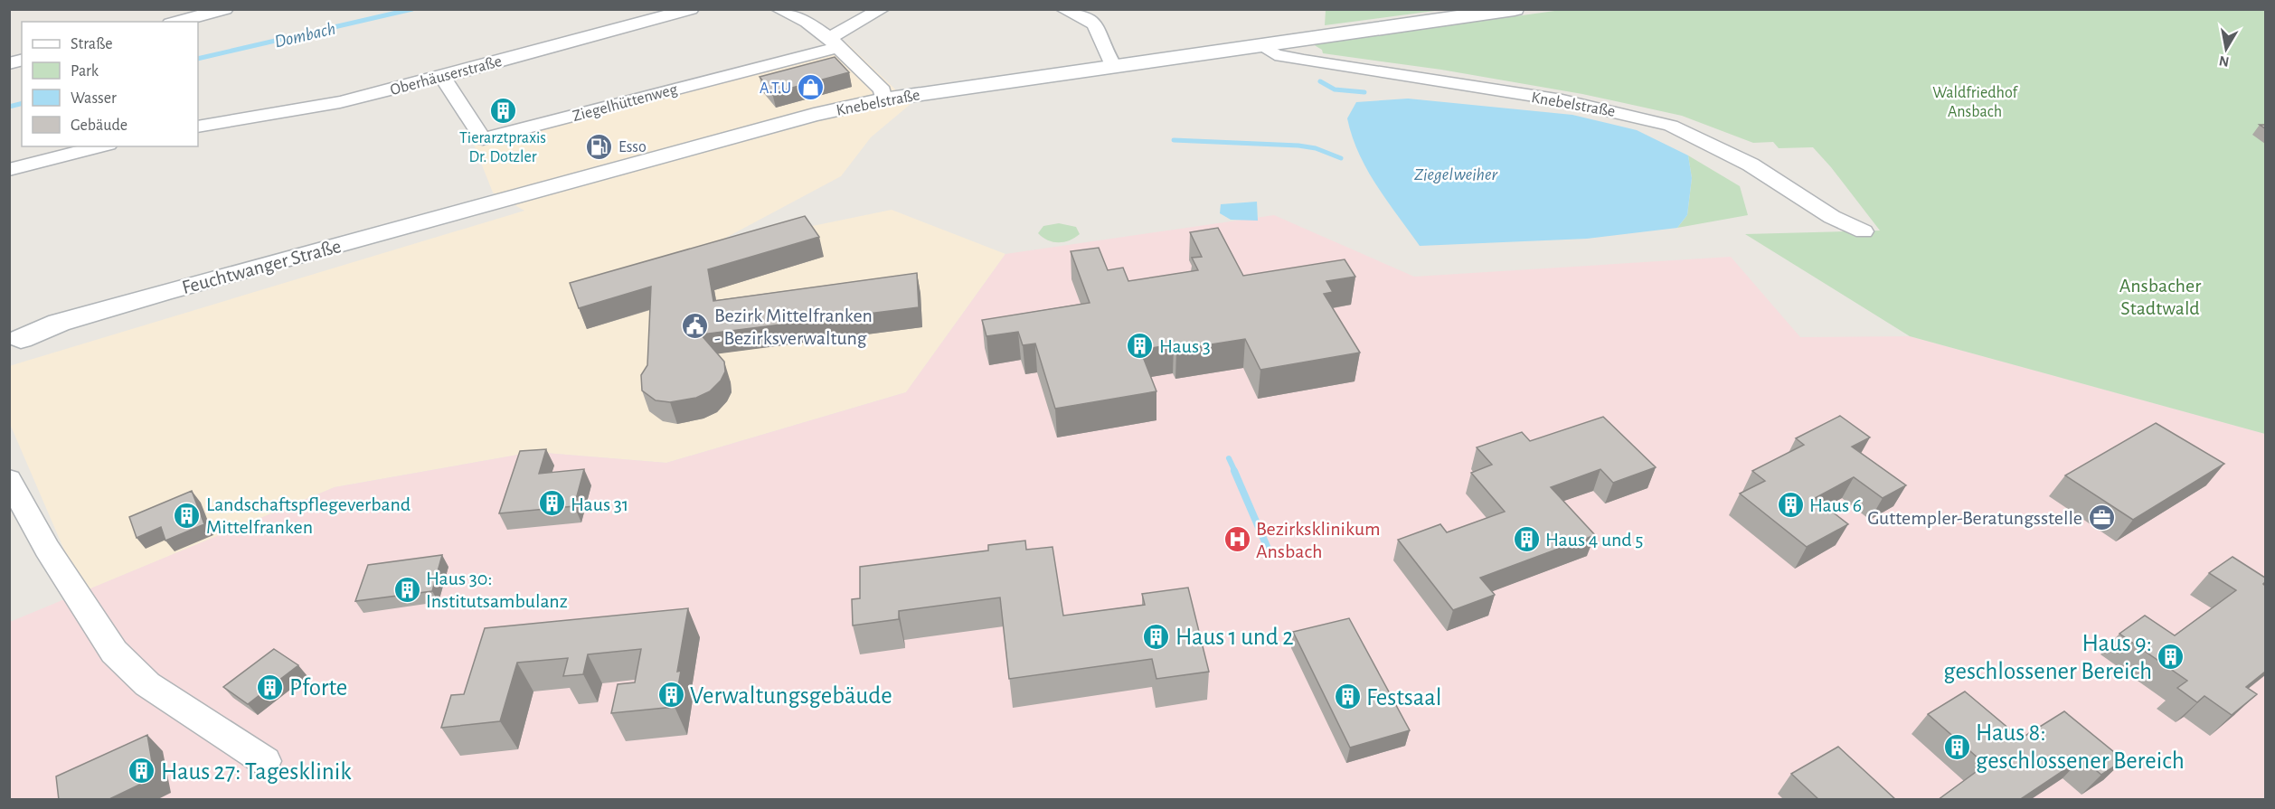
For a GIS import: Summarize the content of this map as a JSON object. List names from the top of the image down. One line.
{"streets":{"main road":["Knebelstraße","Feuchtwanger Straße"],"street":["Oberhäuserstraße","Ziegelhüttenweg"]},"crossings":[["Oberhäuserstraße","Ziegelhüttenweg"],["Knebelstraße","Feuchtwanger Straße"]],"water":["Dombach","Ziegelweiher"],"parks":["Waldfriedhof Ansbach","Ansbacher Stadtwald"],"places":{"shop":["A.T.U"],"building":["Tierarztpraxis Dr. Dotzler","Haus 3","Haus 31","Haus 6","Landschaftspflegeverband Mittelfranken","Haus 4 und 5","Haus 30: Institutsambulanz","Haus 1 und 2","Haus 9: geschlossener Bereich","Pforte","Verwaltungsgebäude","Festsaal","Haus 8: geschlossener Bereich","Haus 27: Tagesklinik"],"fuel station":["Esso"],"public building":["Bezirk Mittelfranken - Bezirksverwaltung"],"office":["Guttempler-Beratungsstelle"],"hospital":["Bezirksklinikum Ansbach"]},"legend":["Straße","Park","Wasser","Gebäude"],"north":"bottom"}
